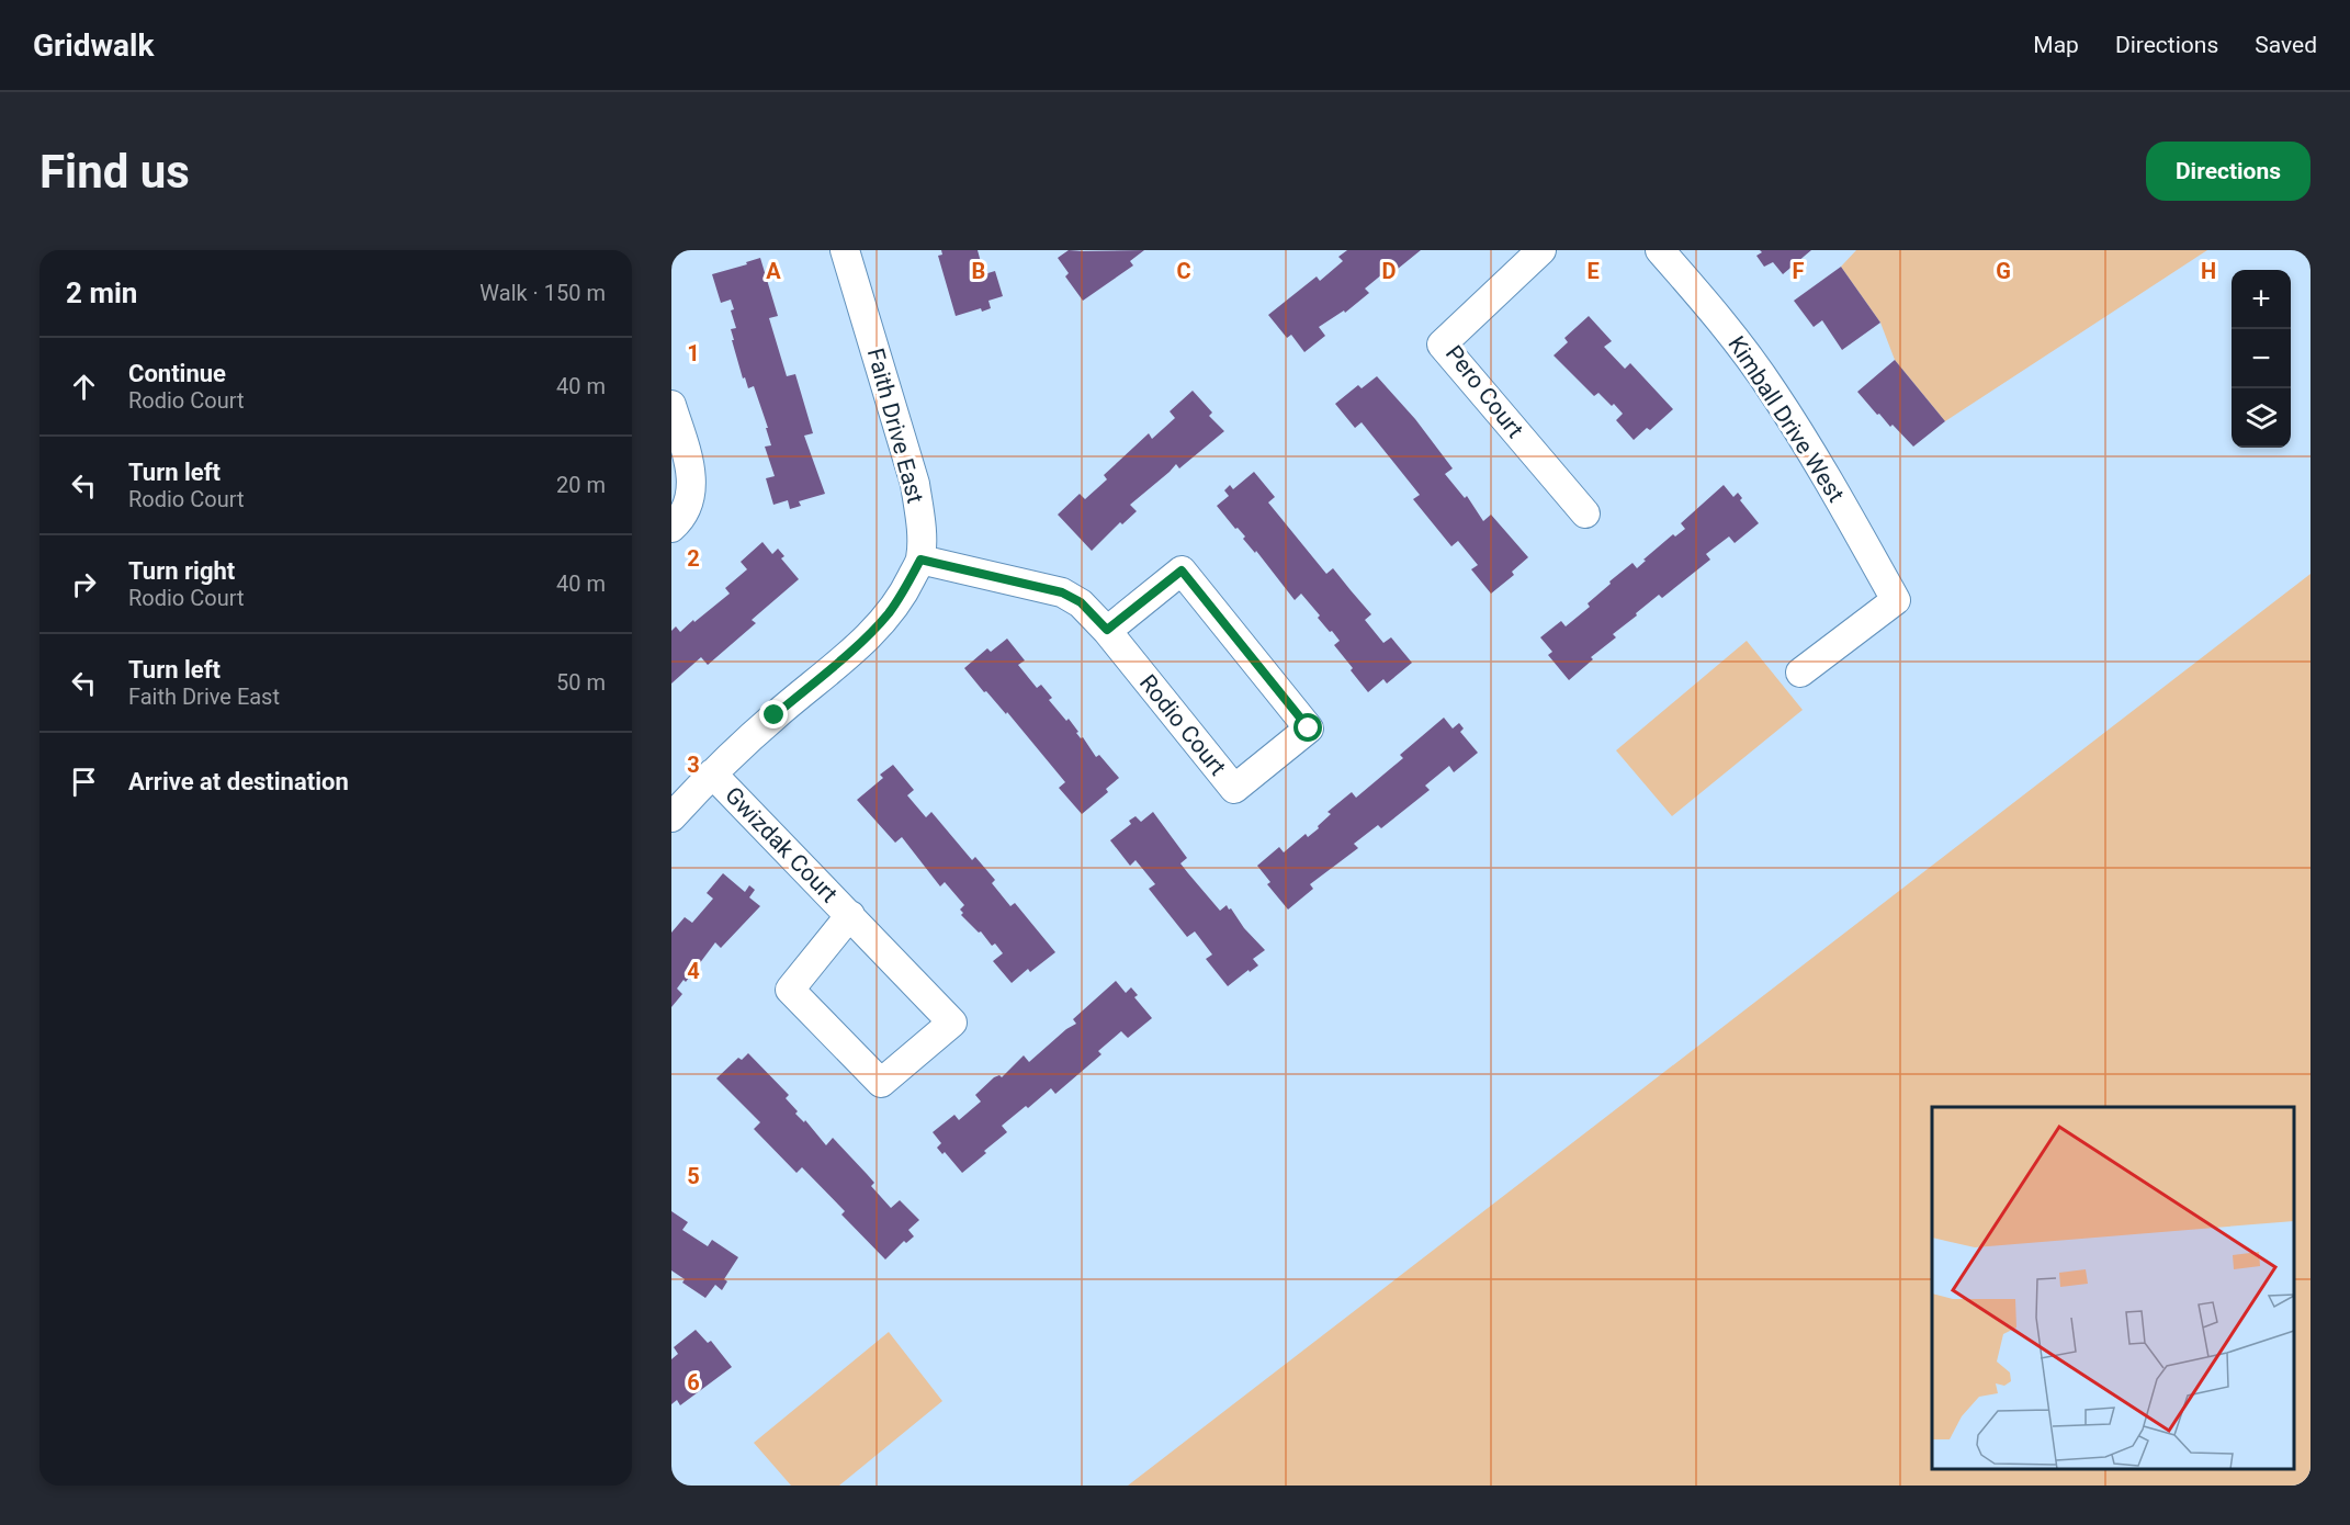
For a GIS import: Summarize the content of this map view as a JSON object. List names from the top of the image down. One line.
{"streets":{"street":["Pero Court","Kimball Drive West","Faith Drive East","Rodio Court","Gwizdak Court"]},"crossings":[["Faith Drive East","Rodio Court"],["Faith Drive East","Gwizdak Court"]],"page":{"header":"Gridwalk","nav":["Map","Directions","Saved"],"buttons":"Directions","title":"Find us","heading":["2 min","Walk · 150 m"],"map_buttons":["+","−"],"list":[["Continue","Rodio Court","40 m"],["Turn left","Rodio Court","20 m"],["Turn right","Rodio Court","40 m"],["Turn left","Faith Drive East","50 m"],"Arrive at destination"]},"grid":{"columns":["A","B","C","D","E","F","G","H"],"rows":["1","2","3","4","5","6"]}}
